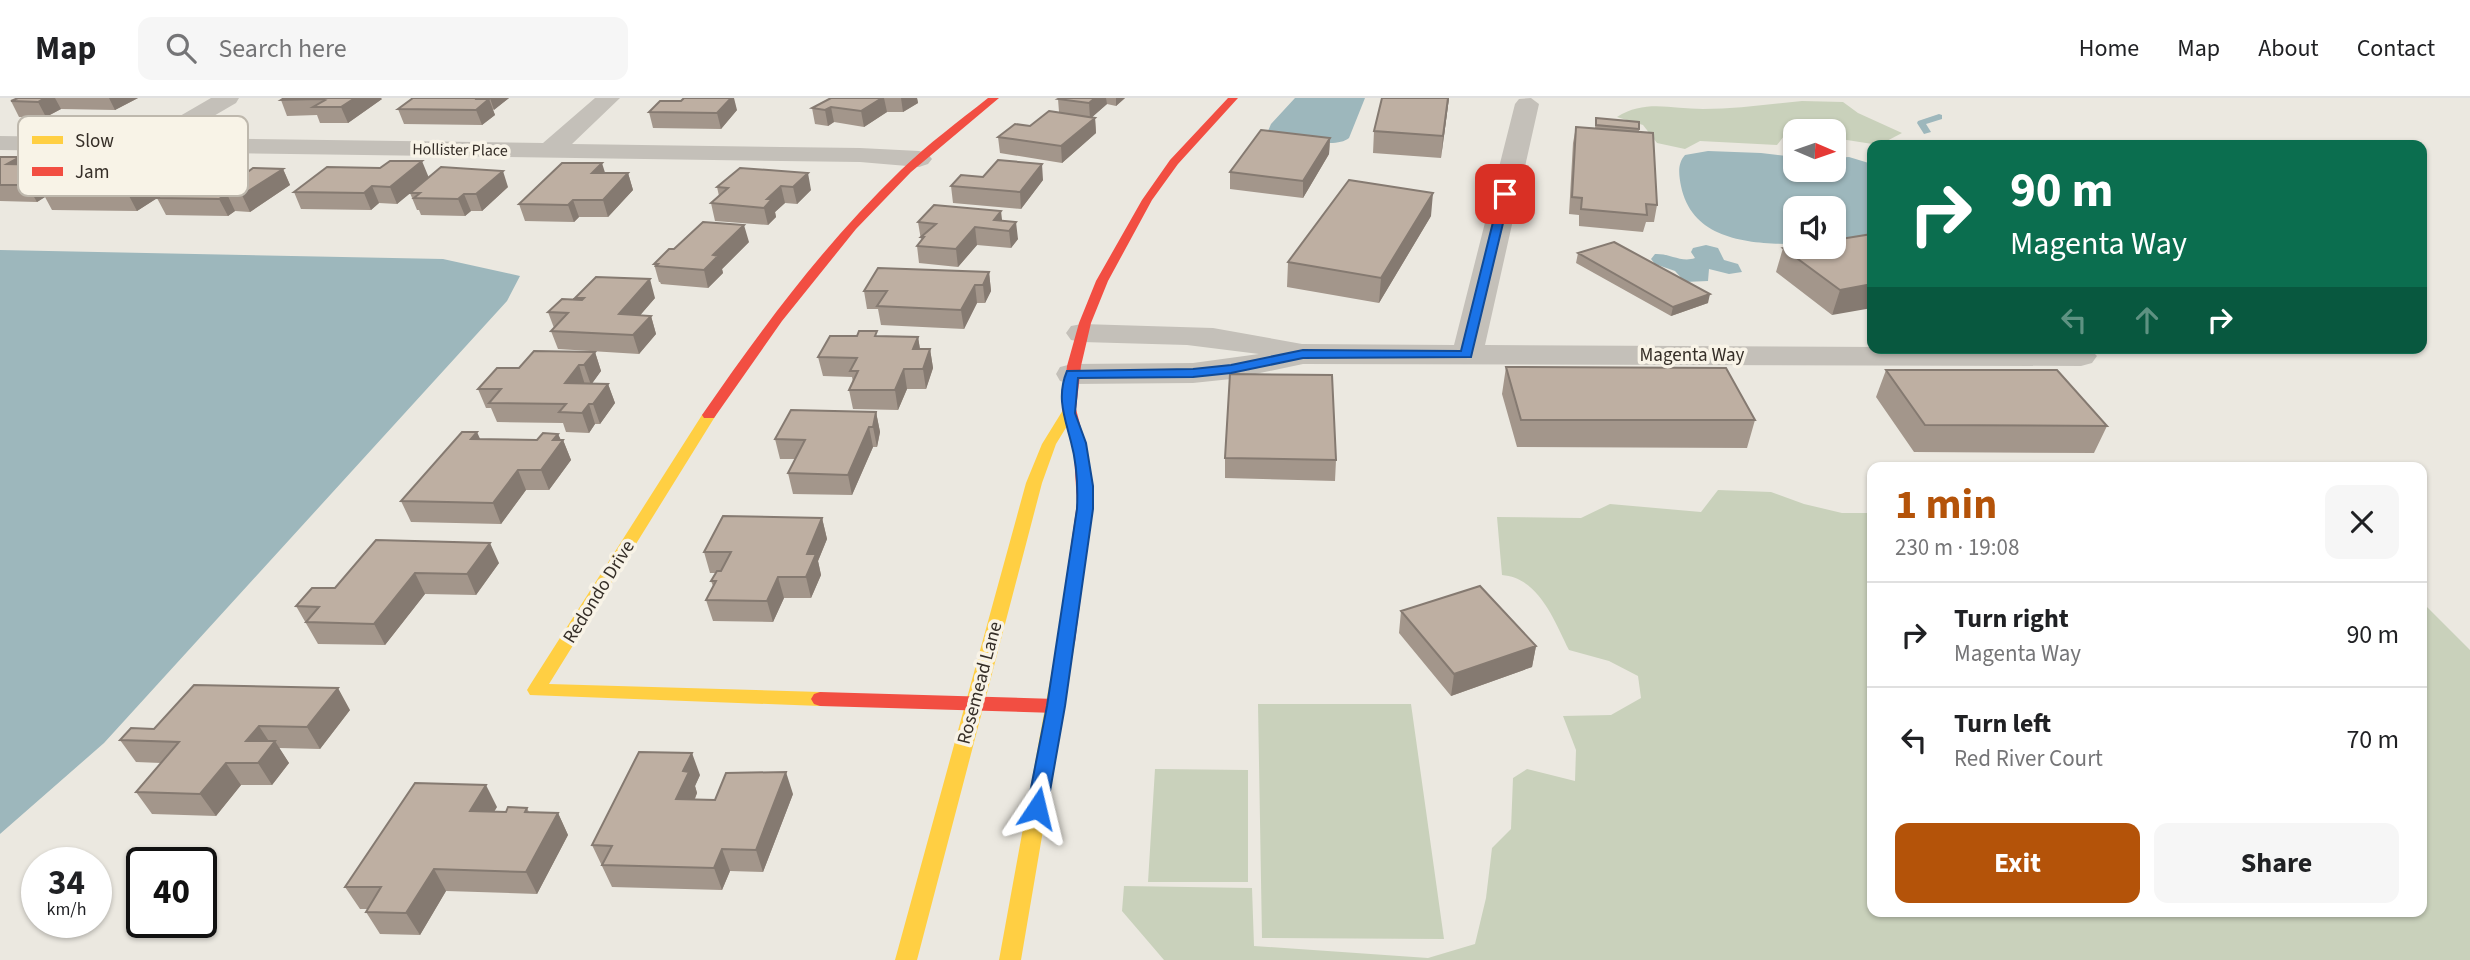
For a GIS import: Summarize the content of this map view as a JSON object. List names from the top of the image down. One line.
{"streets":{"street":["Hollister Place","Magenta Way","Redondo Drive","Rosemead Lane"]},"crossings":[["Hollister Place","Redondo Drive"],["Magenta Way","Rosemead Lane"],["Redondo Drive","Rosemead Lane"]],"legend":["Slow","Jam"],"north":"right","page":{"header":"Map","search":"Search here","nav":["Home","Map","About","Contact"],"turn":["90 m","Magenta Way"],"heading":["1 min","230 m · 19:08"],"list":[{"name":"Turn right","note":"Magenta Way","value":"90 m"},{"name":"Turn left","note":"Red River Court","value":"70 m"}],"buttons":["Exit","Share"],"speed":"34 km/h","limit":"40"}}
